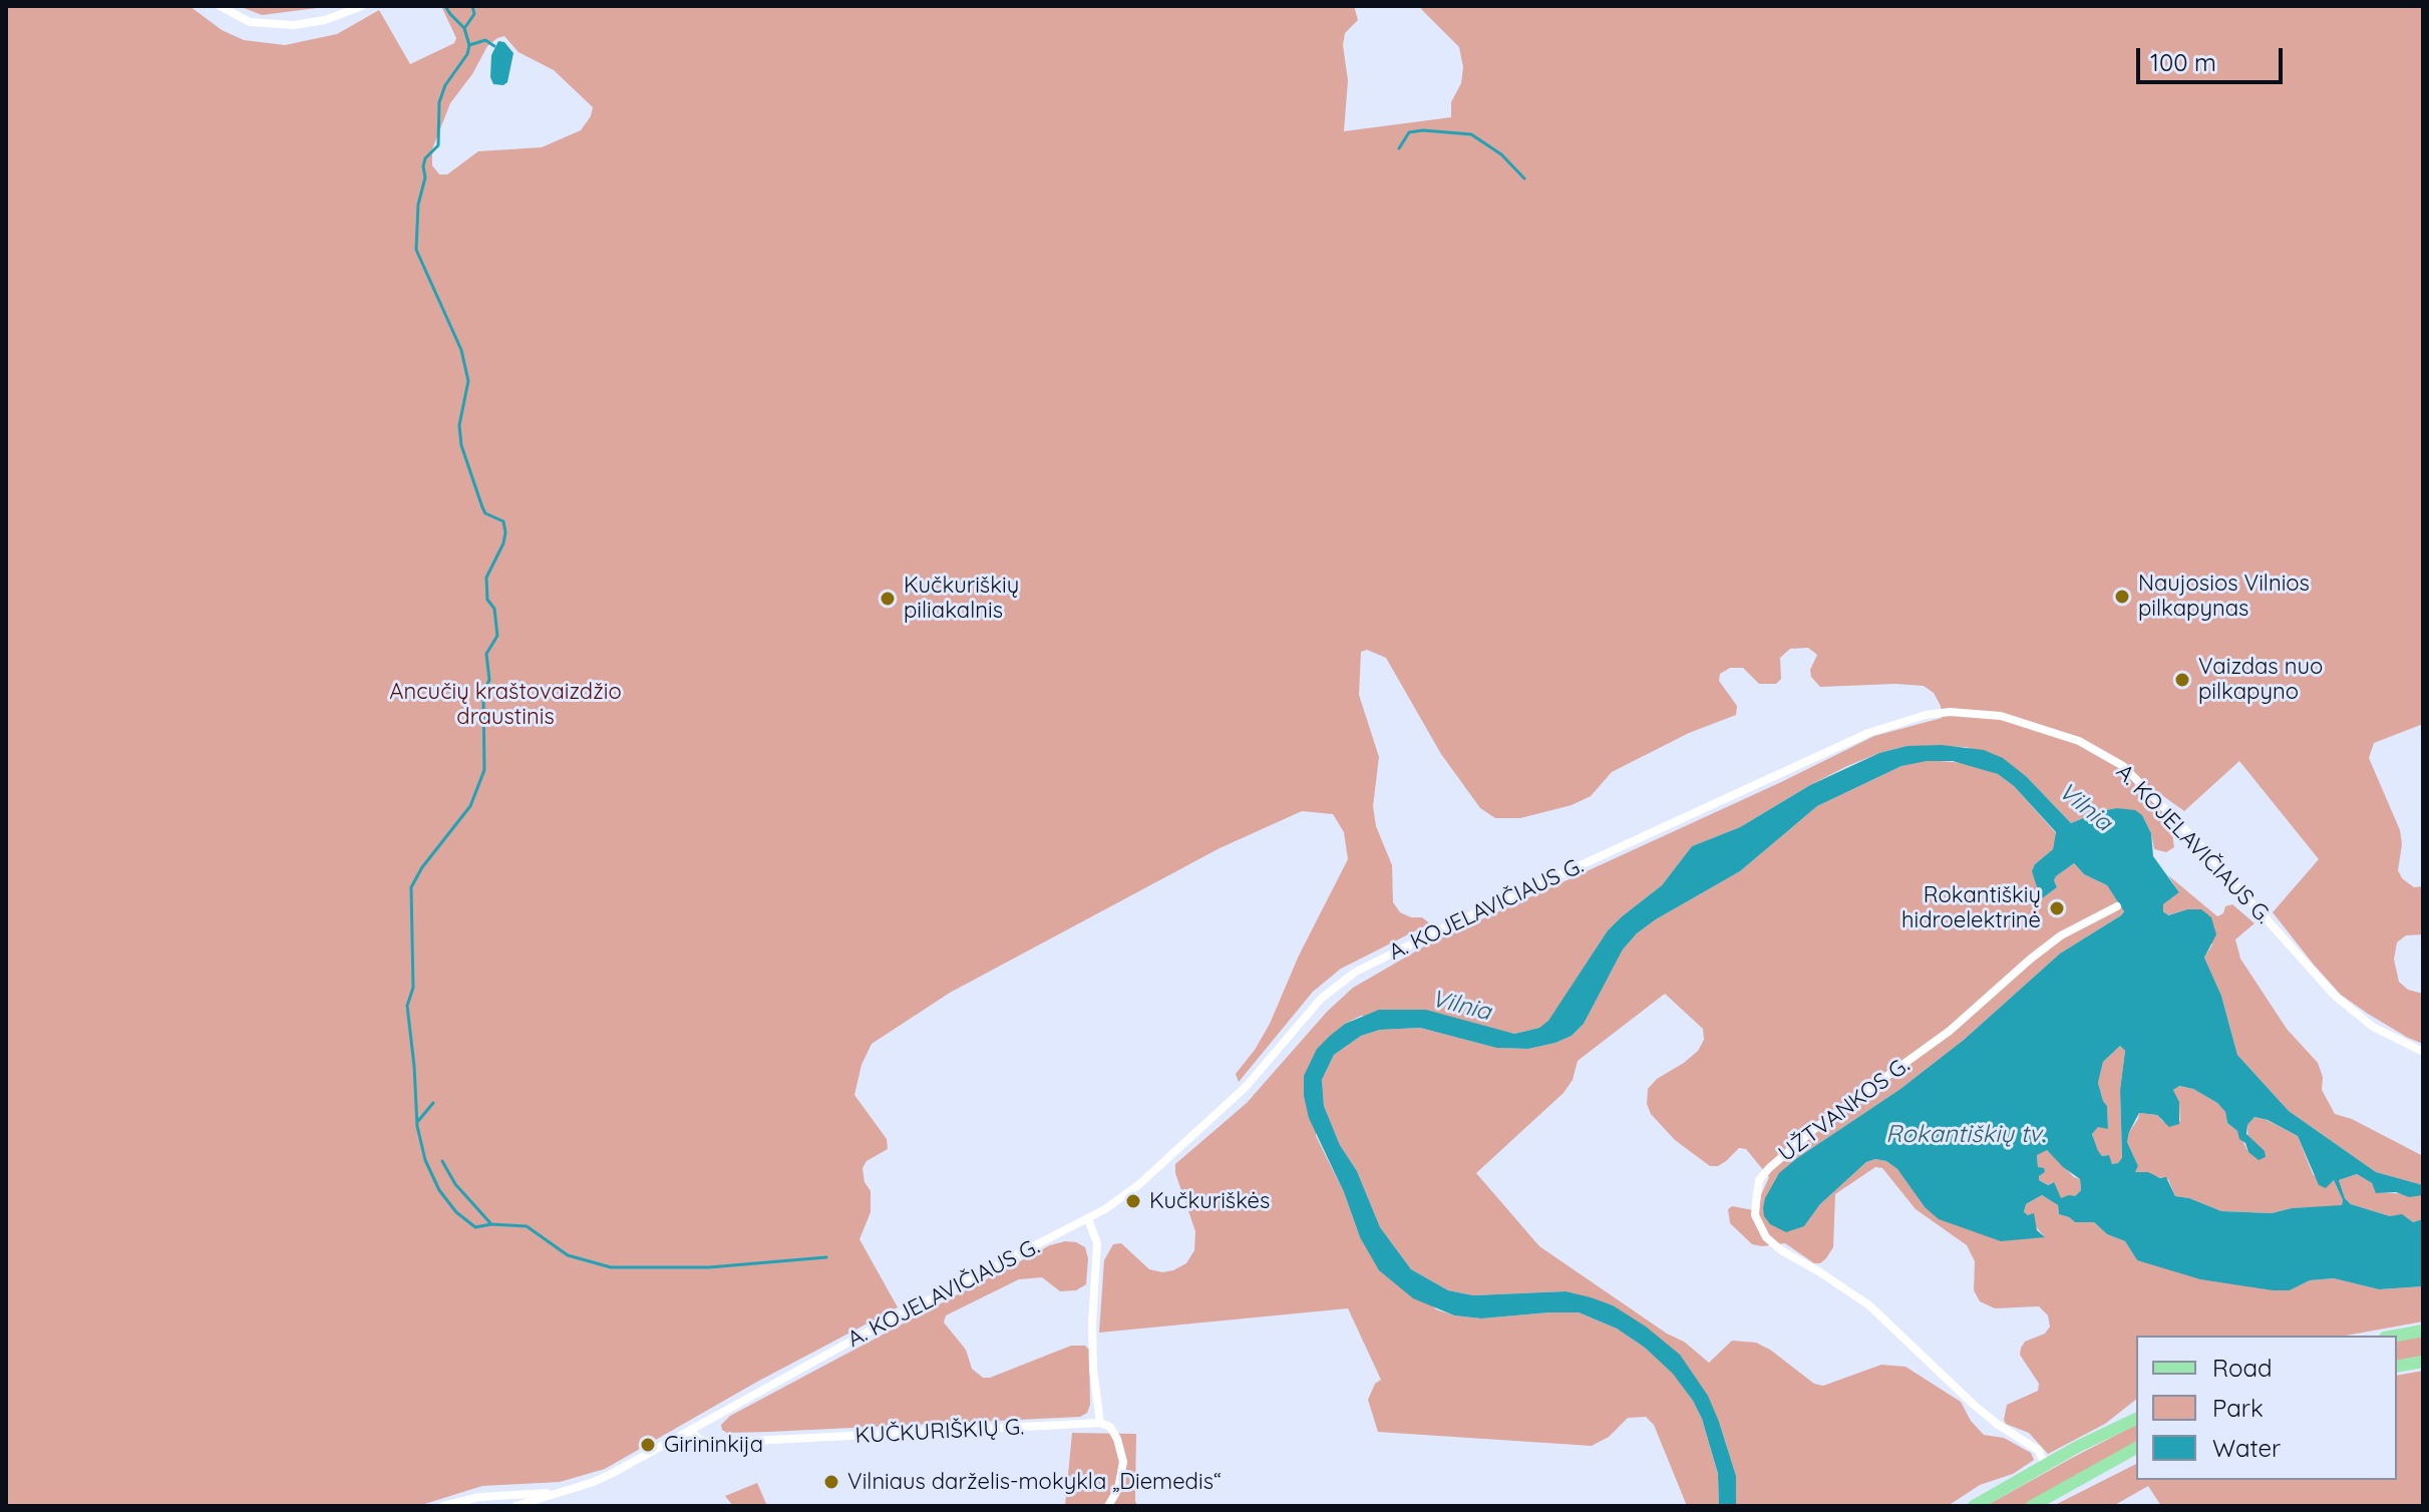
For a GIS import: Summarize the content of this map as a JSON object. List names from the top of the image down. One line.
{"streets":{"street":["A. KOJELAVIČIAUS G.","UŽTVANKOS G.","KUČKURIŠKIŲ G."]},"crossings":[["A. KOJELAVIČIAUS G.","KUČKURIŠKIŲ G."]],"water":["Vilnia","Rokantiškių tv."],"parks":["Ancučių kraštovaizdžio draustinis"],"places":["Naujosios Vilnios pilkapynas","Kučkuriškių piliakalnis","Vaizdas nuo pilkapyno","Rokantiškių hidroelektrinė","Kučkuriškės","Girininkija","Vilniaus darželis-mokykla „Diemedis“"],"legend":["Road","Park","Water"],"scale_bar":"100 m"}
